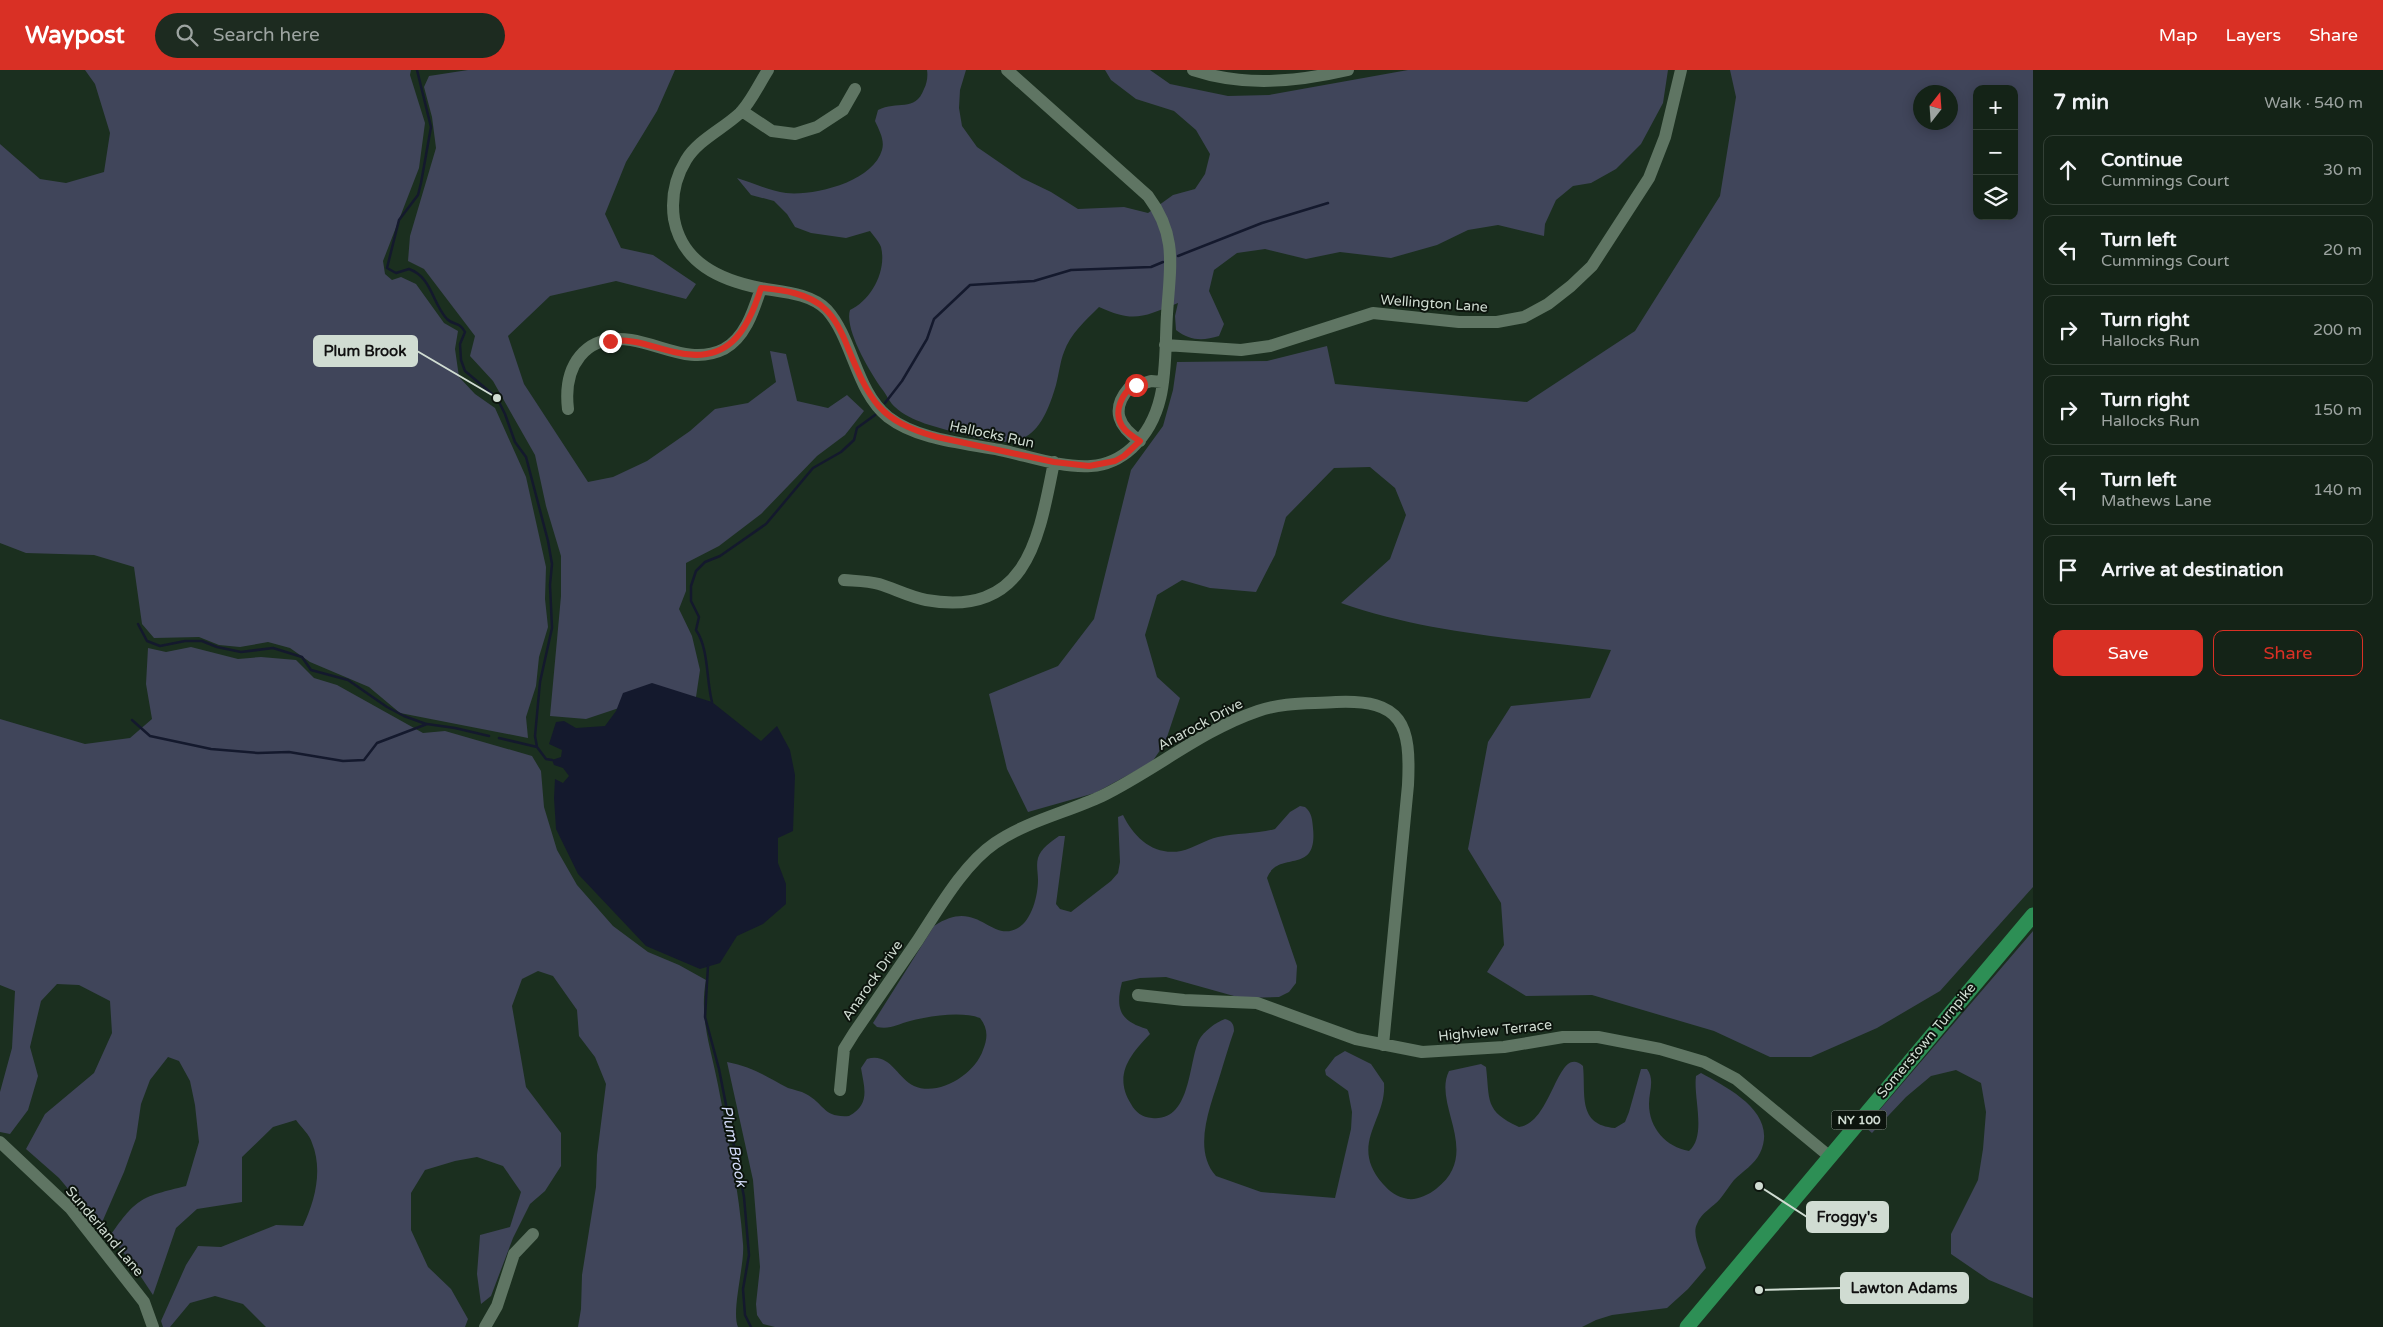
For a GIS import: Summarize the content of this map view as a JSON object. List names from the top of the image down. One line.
{"streets":{"main road":["Somerstown Turnpike","NY 100"],"street":["Wellington Lane","Hallocks Run","Anarock Drive","Highview Terrace","Sunderland Lane"]},"crossings":[["Wellington Lane","Hallocks Run"],["Anarock Drive","Highview Terrace"],["Highview Terrace","Somerstown Turnpike"]],"water":["Plum Brook"],"places":["Plum Brook","Froggy's","Lawton Adams"],"north":"top","page":{"header":"Waypost","search":"Search here","nav":["Map","Layers","Share"],"heading":["7 min","Walk · 540 m"],"map_buttons":["+","−"],"list":[["Continue","Cummings Court","30 m"],["Turn left","Cummings Court","20 m"],["Turn right","Hallocks Run","200 m"],["Turn right","Hallocks Run","150 m"],["Turn left","Mathews Lane","140 m"],"Arrive at destination"],"buttons":["Save","Share"]}}
